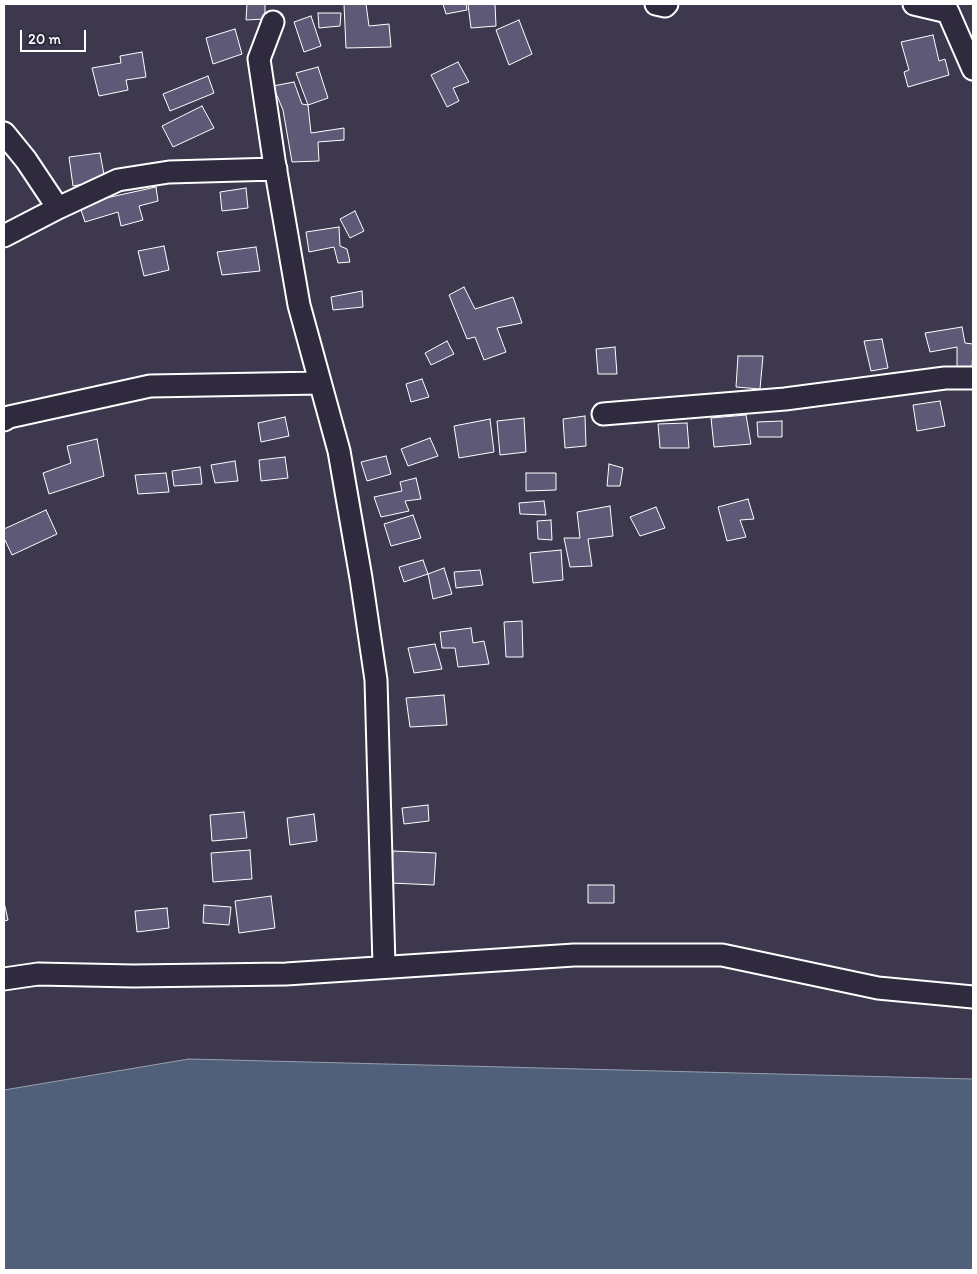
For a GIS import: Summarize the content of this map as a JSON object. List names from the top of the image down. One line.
{"scale_bar":"20 m"}
